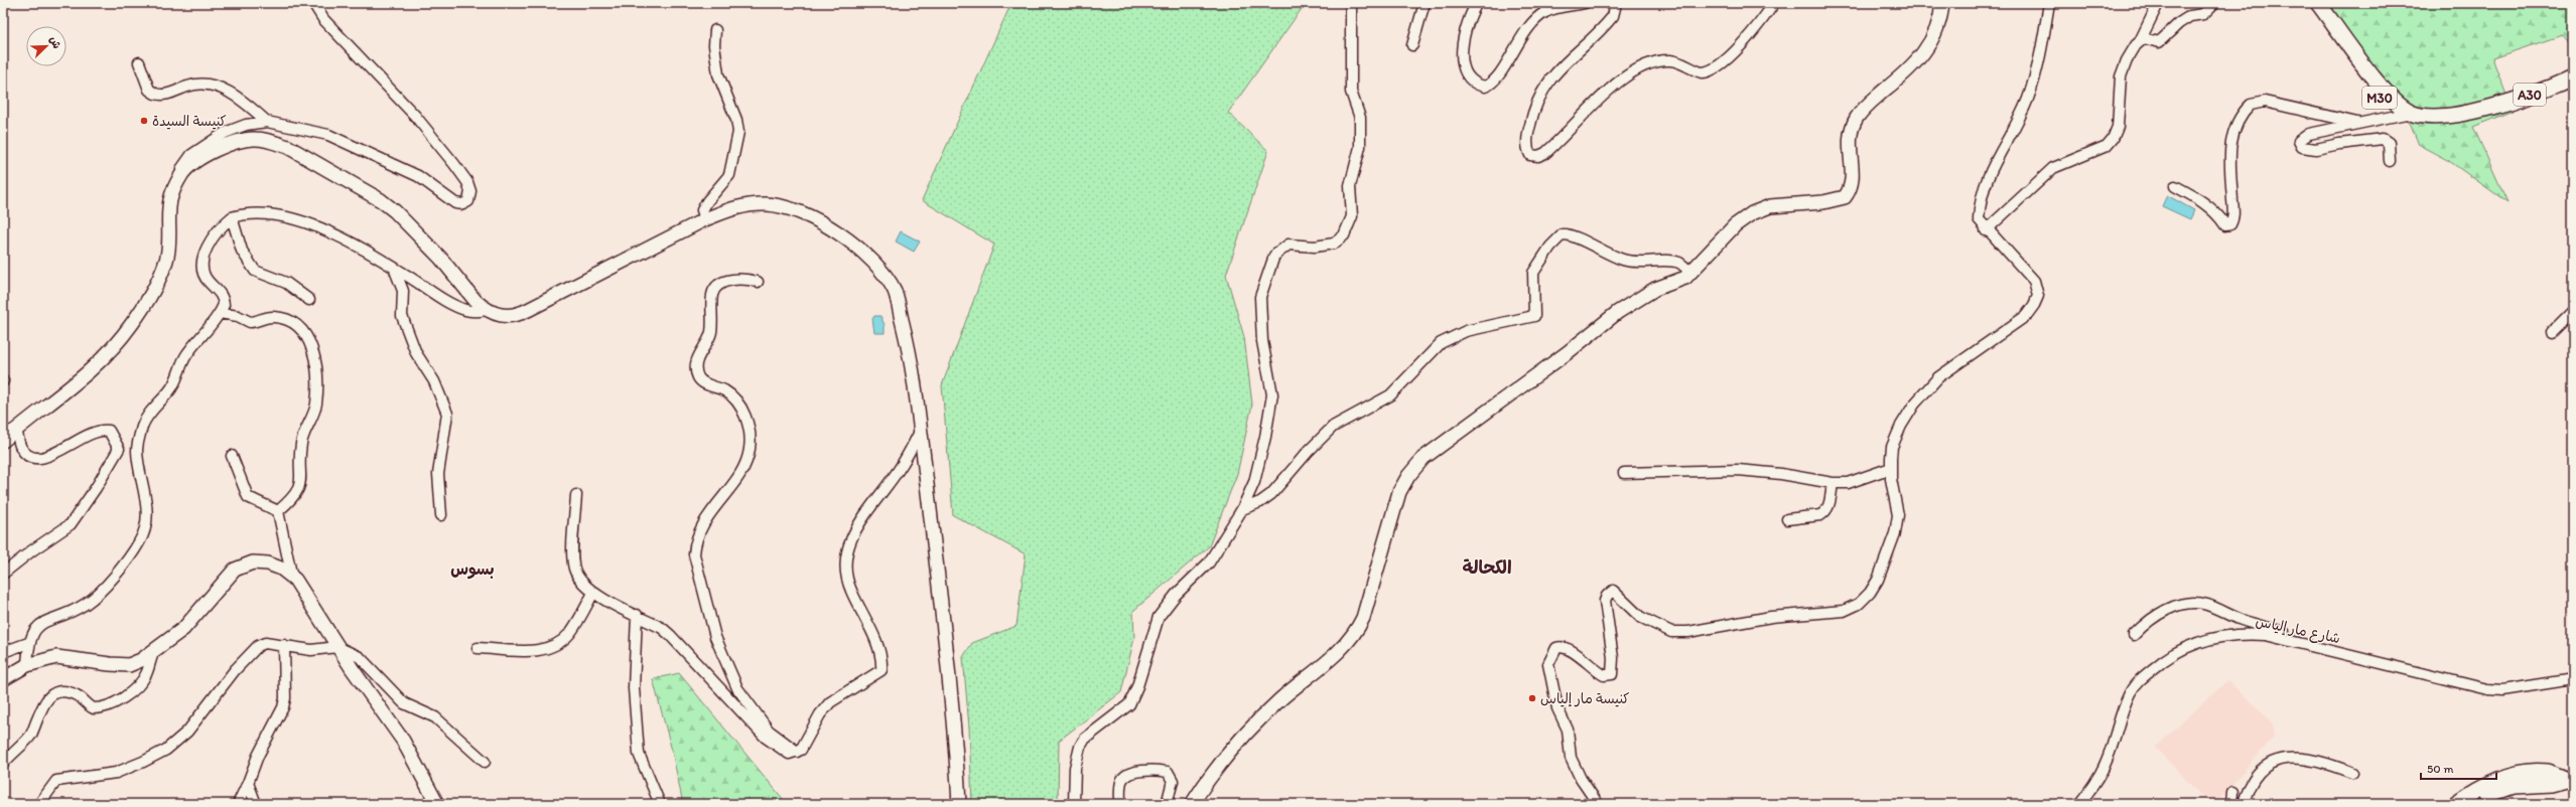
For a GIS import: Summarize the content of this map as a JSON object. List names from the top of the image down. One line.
{"streets":{"highway":["A30","M30"],"street":["شارع مار إلياس"]},"crossings":[["A30","M30"]],"districts":["الكحالة","بسوس"],"places":["كنيسة السيدة","كنيسة مار إلياس"],"scale_bar":"50 m","north":"top right"}
